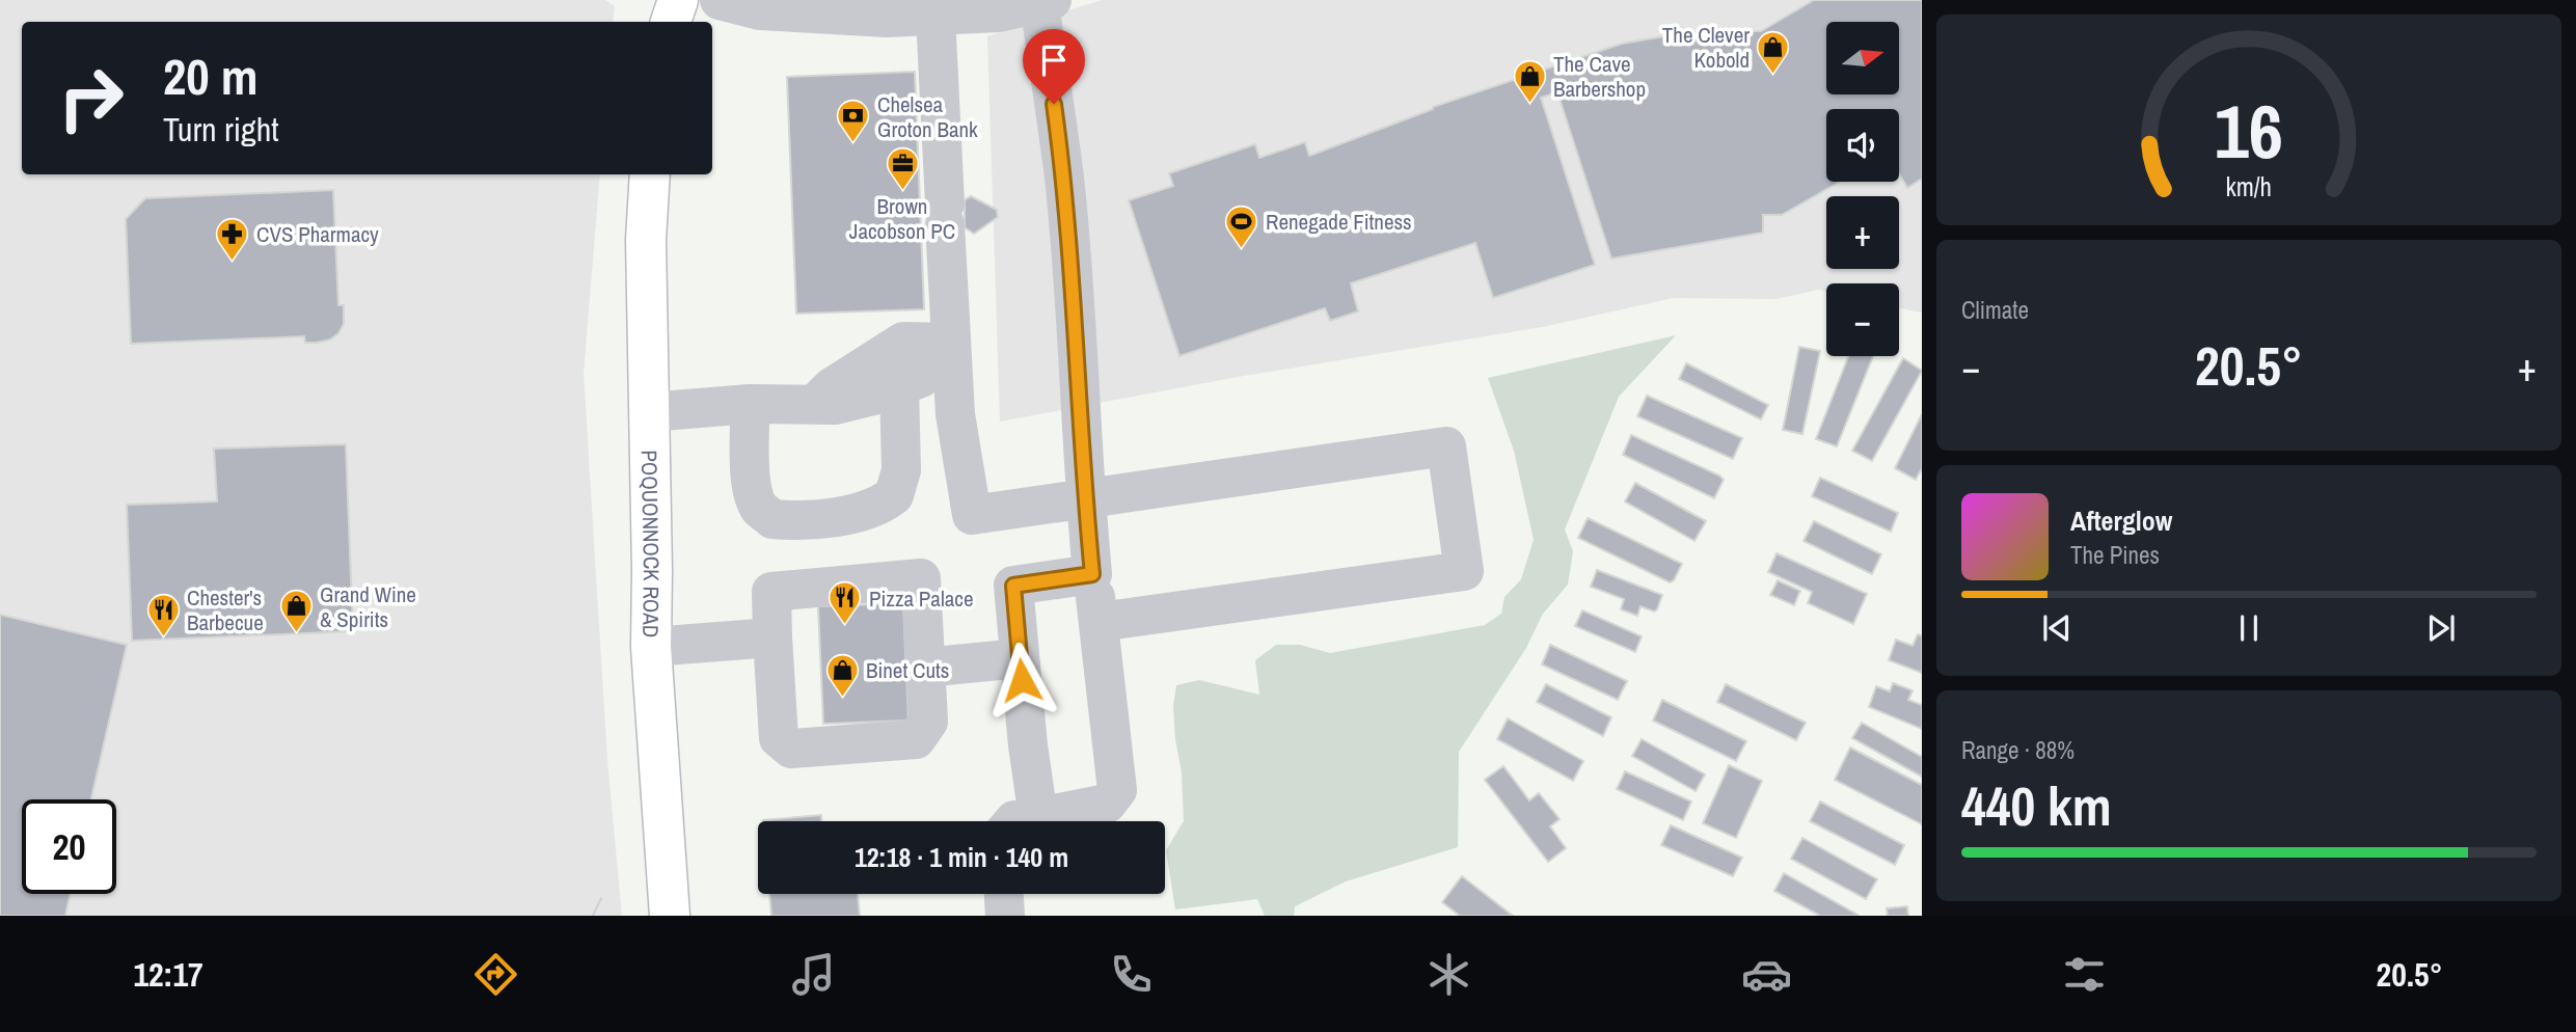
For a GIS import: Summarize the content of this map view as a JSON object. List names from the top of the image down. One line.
{"streets":{"main road":["POQUONNOCK ROAD"]},"places":{"shop":["The Clever Kobold","The Cave Barbershop","Grand Wine & Spirits","Binet Cuts"],"bank":["Chelsea Groton Bank"],"office":["Brown Jacobson PC"],"sports":["Renegade Fitness"],"pharmacy":["CVS Pharmacy"],"restaurant":["Pizza Palace","Chester's Barbecue"]},"north":"right","page":{"map_buttons":["+","−"],"turn":["20 m","Turn right"],"tile":["Climate",["Range · 88%","440 km"]],"heat":["−","20.5°","+"],"song":["Afterglow","The Pines"],"limit":"20","trip":"12:18 · 1 min · 140 m","tabs":["12:17","20.5°"],"gauge":["16","km/h"]}}
